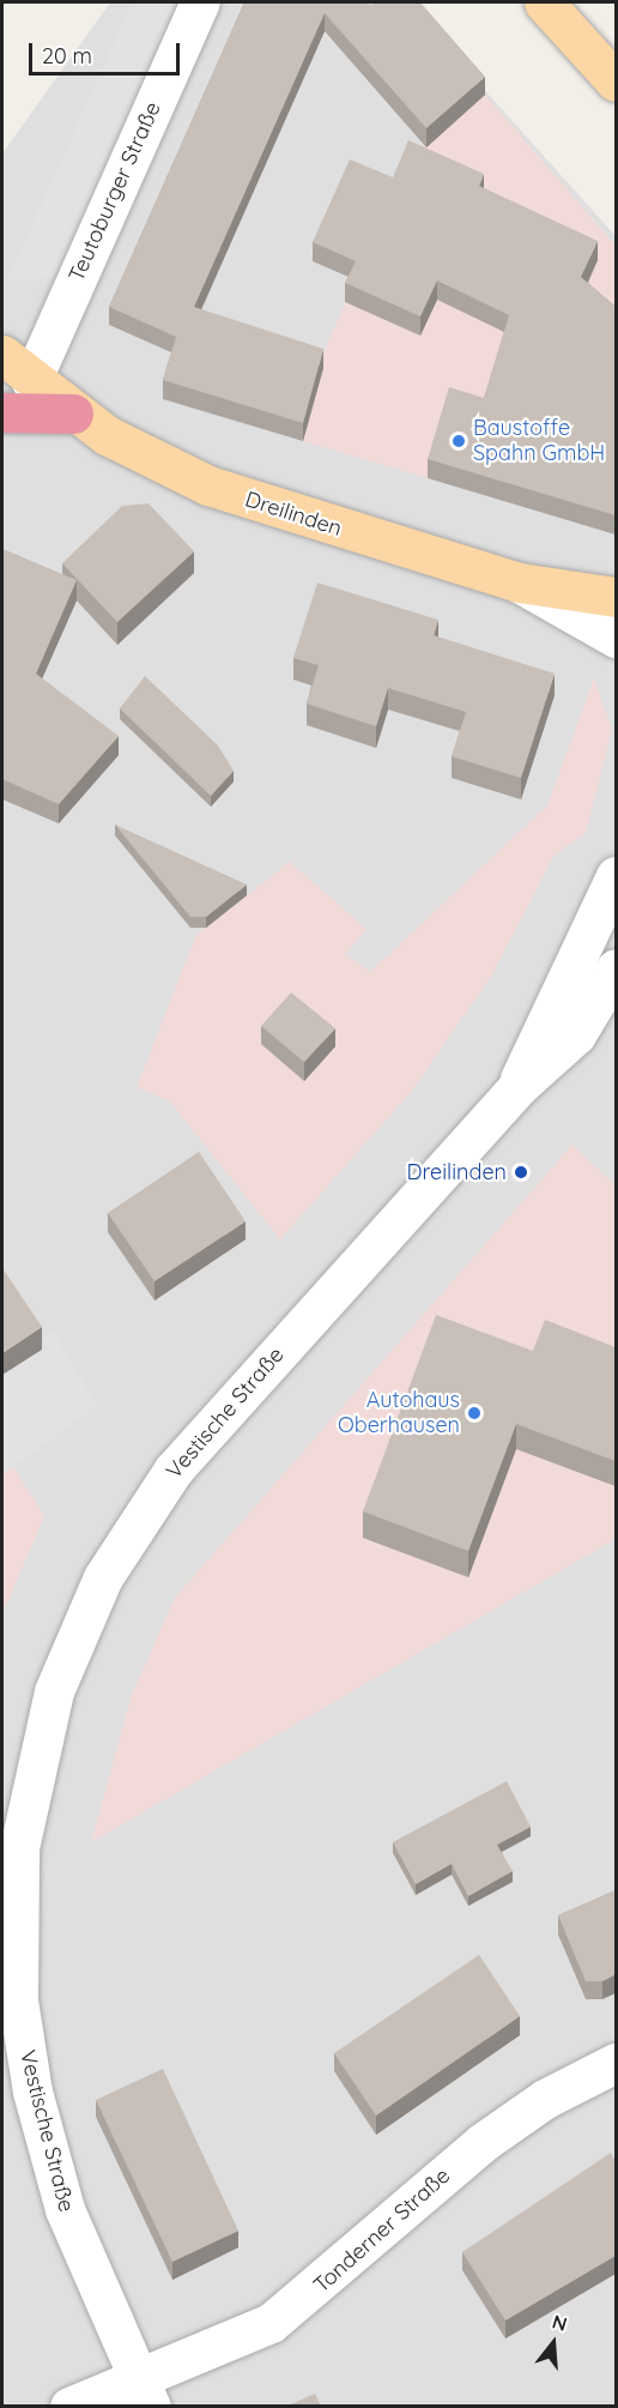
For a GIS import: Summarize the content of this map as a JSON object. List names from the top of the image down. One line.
{"streets":{"main road":["Dreilinden"],"street":["Teutoburger Straße","Vestische Straße","Tonderner Straße"]},"crossings":[["Teutoburger Straße","Dreilinden"],["Vestische Straße","Tonderner Straße"]],"places":["Baustoffe Spahn GmbH","Dreilinden","Autohaus Oberhausen"],"scale_bar":"20 m","north":"top"}
